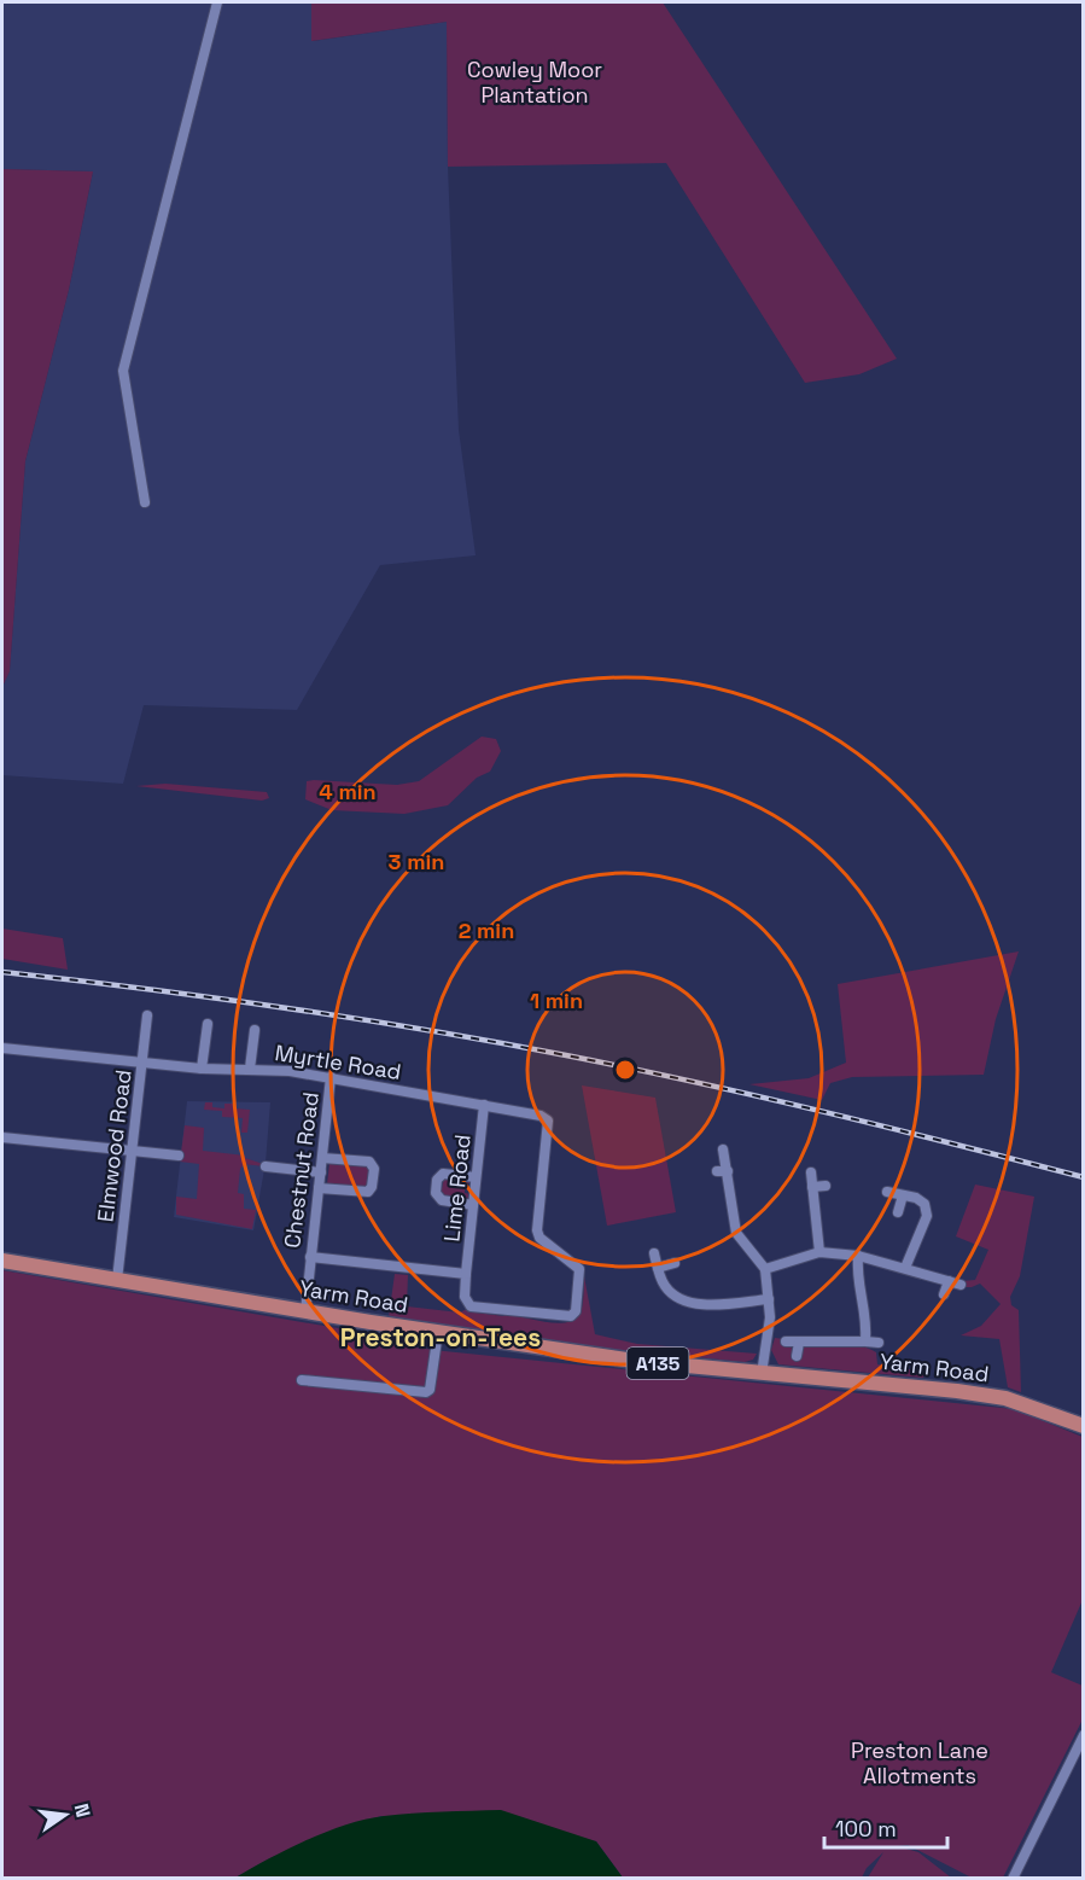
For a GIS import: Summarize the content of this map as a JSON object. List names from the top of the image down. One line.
{"streets":{"main road":["Yarm Road","A135"],"street":["Myrtle Road","Elmwood Road","Chestnut Road","Lime Road"]},"crossings":[["Myrtle Road","Elmwood Road"],["Myrtle Road","Chestnut Road"],["Myrtle Road","Lime Road"],["Elmwood Road","Yarm Road"],["Chestnut Road","Yarm Road"]],"districts":["Preston-on-Tees"],"parks":["Cowley Moor Plantation","Preston Lane Allotments"],"scale_bar":"100 m","north":"right","rings":["4 min","3 min","2 min","1 min"]}
